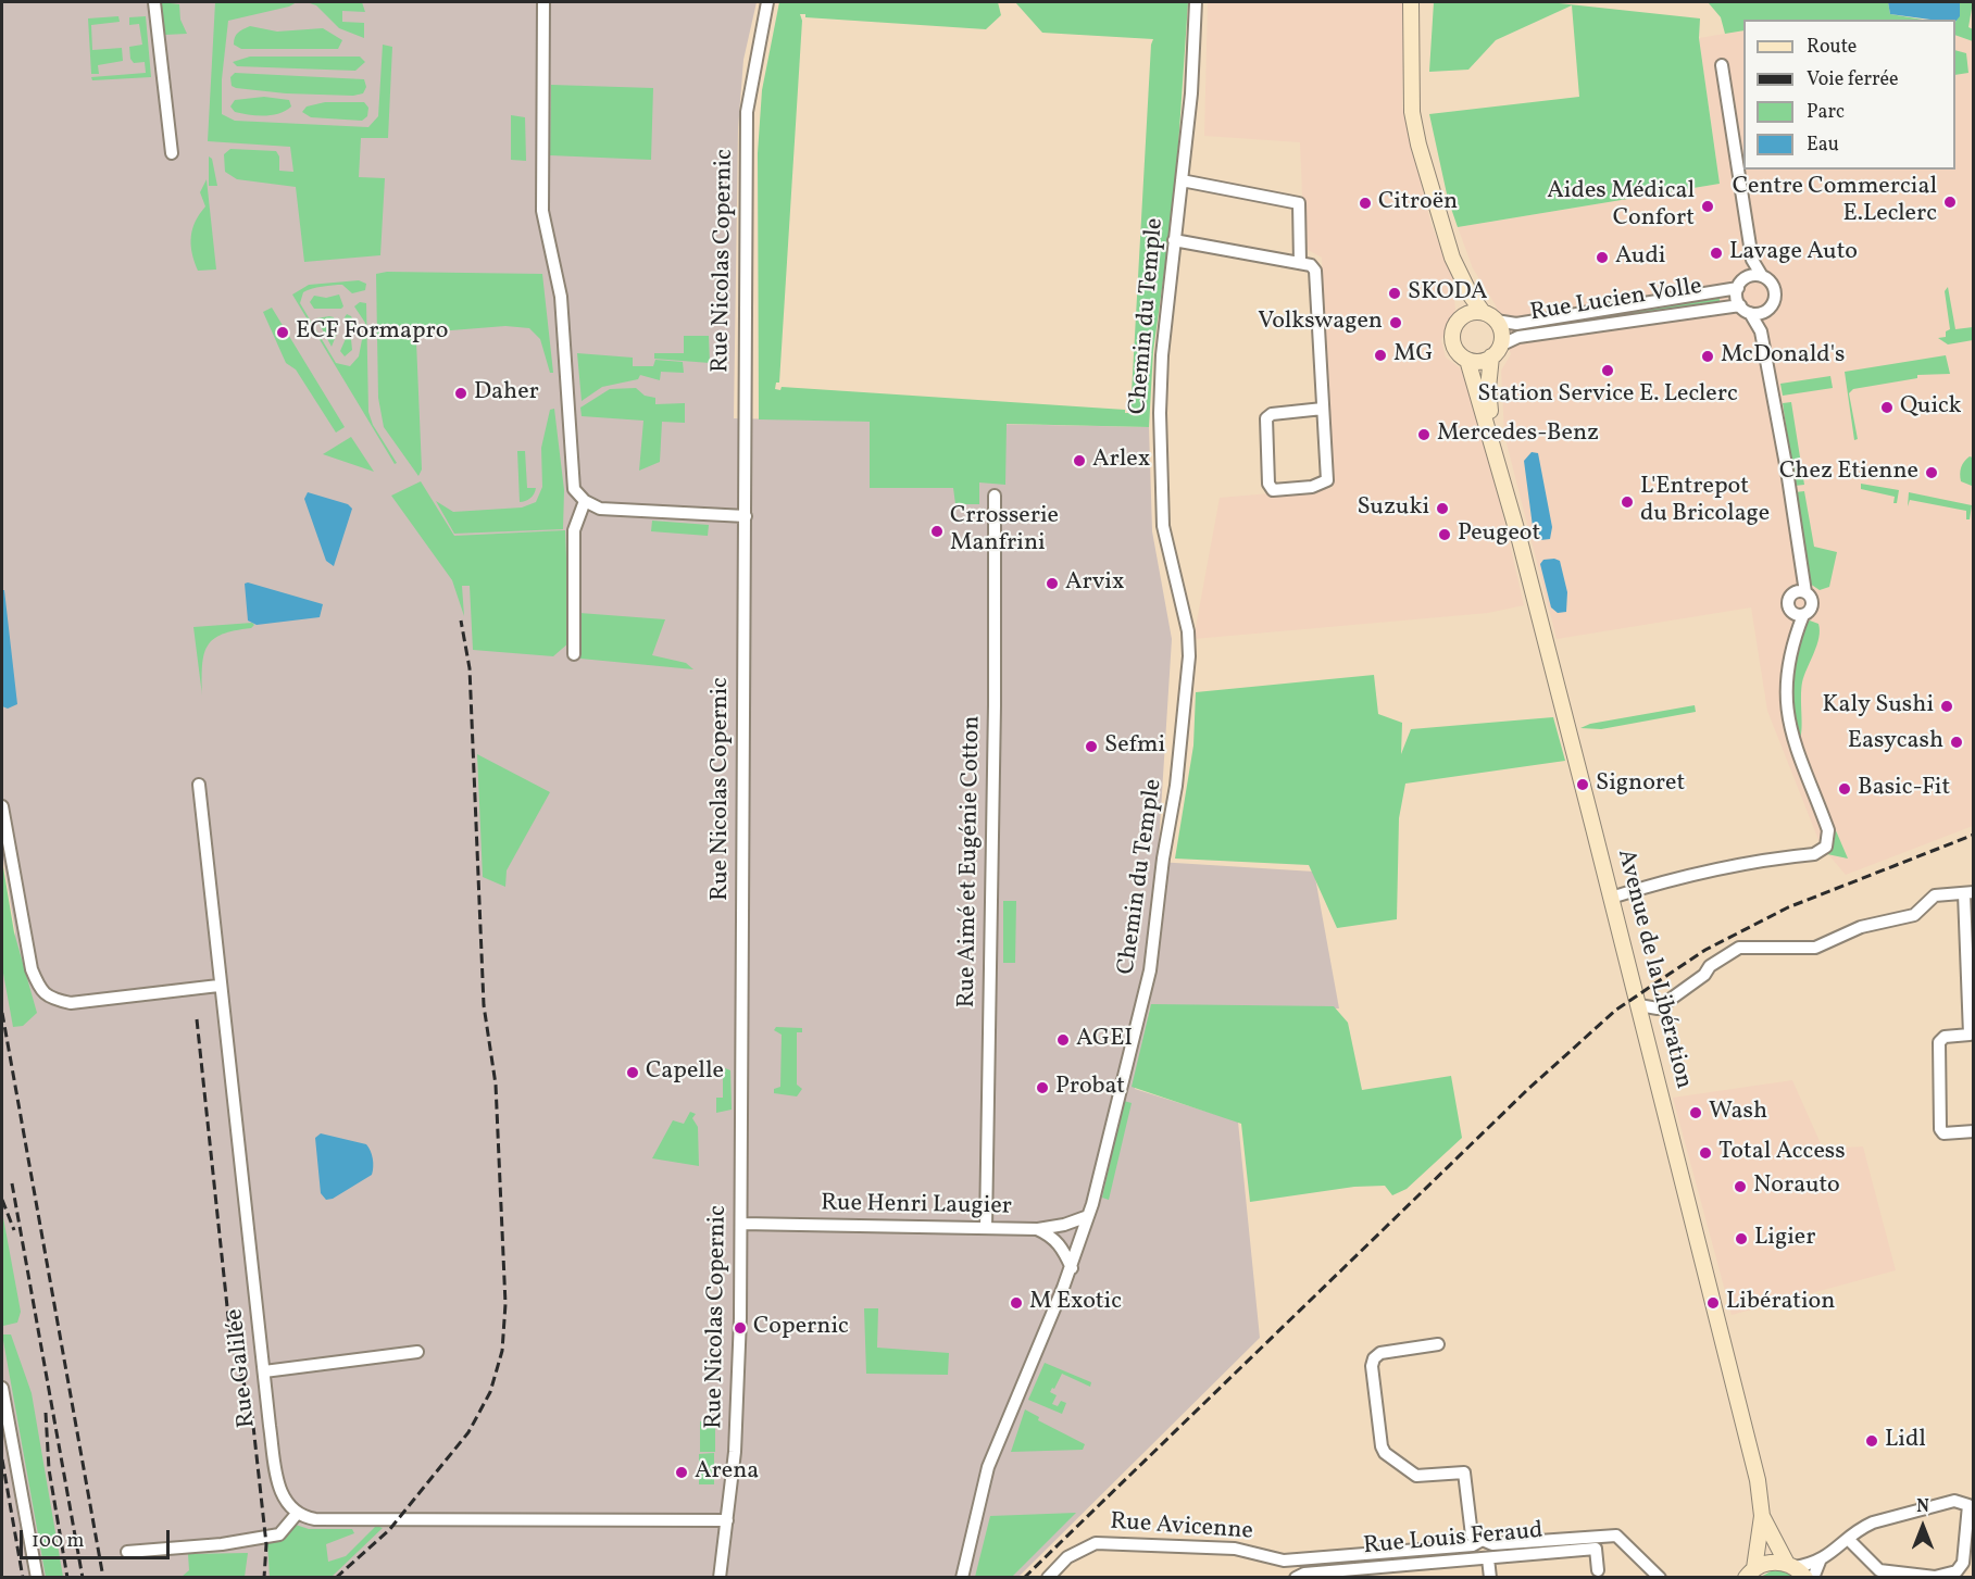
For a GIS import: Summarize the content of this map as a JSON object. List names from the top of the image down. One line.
{"streets":{"main road":["Avenue de la Libération"],"street":["Rue Nicolas Copernic","Rue Lucien Volle","Chemin du Temple","Rue Aimé et Eugénie Cotton","Rue Henri Laugier","Rue Galilée","Rue Avicenne","Rue Louis Feraud"]},"crossings":[["Rue Nicolas Copernic","Rue Henri Laugier"],["Rue Lucien Volle","Avenue de la Libération"],["Chemin du Temple","Rue Henri Laugier"],["Rue Aimé et Eugénie Cotton","Rue Henri Laugier"]],"places":["Centre Commercial E.Leclerc","Citroën","Aides Médical Confort","Lavage Auto","Audi","SKODA","Volkswagen","ECF Formapro","MG","McDonald's","Station Service E. Leclerc","Daher","Quick","Mercedes-Benz","Arlex","Chez Etienne","L'Entrepot du Bricolage","Suzuki","Crrosserie Manfrini","Peugeot","Arvix","Kaly Sushi","Easycash","Sefmi","Signoret","Basic-Fit","AGEI","Capelle","Probat","Wash","Total Access","Norauto","Ligier","M Exotic","Libération","Copernic","Lidl","Arena"],"legend":["Route","Voie ferrée","Parc","Eau"],"scale_bar":"100 m","north":"top"}
